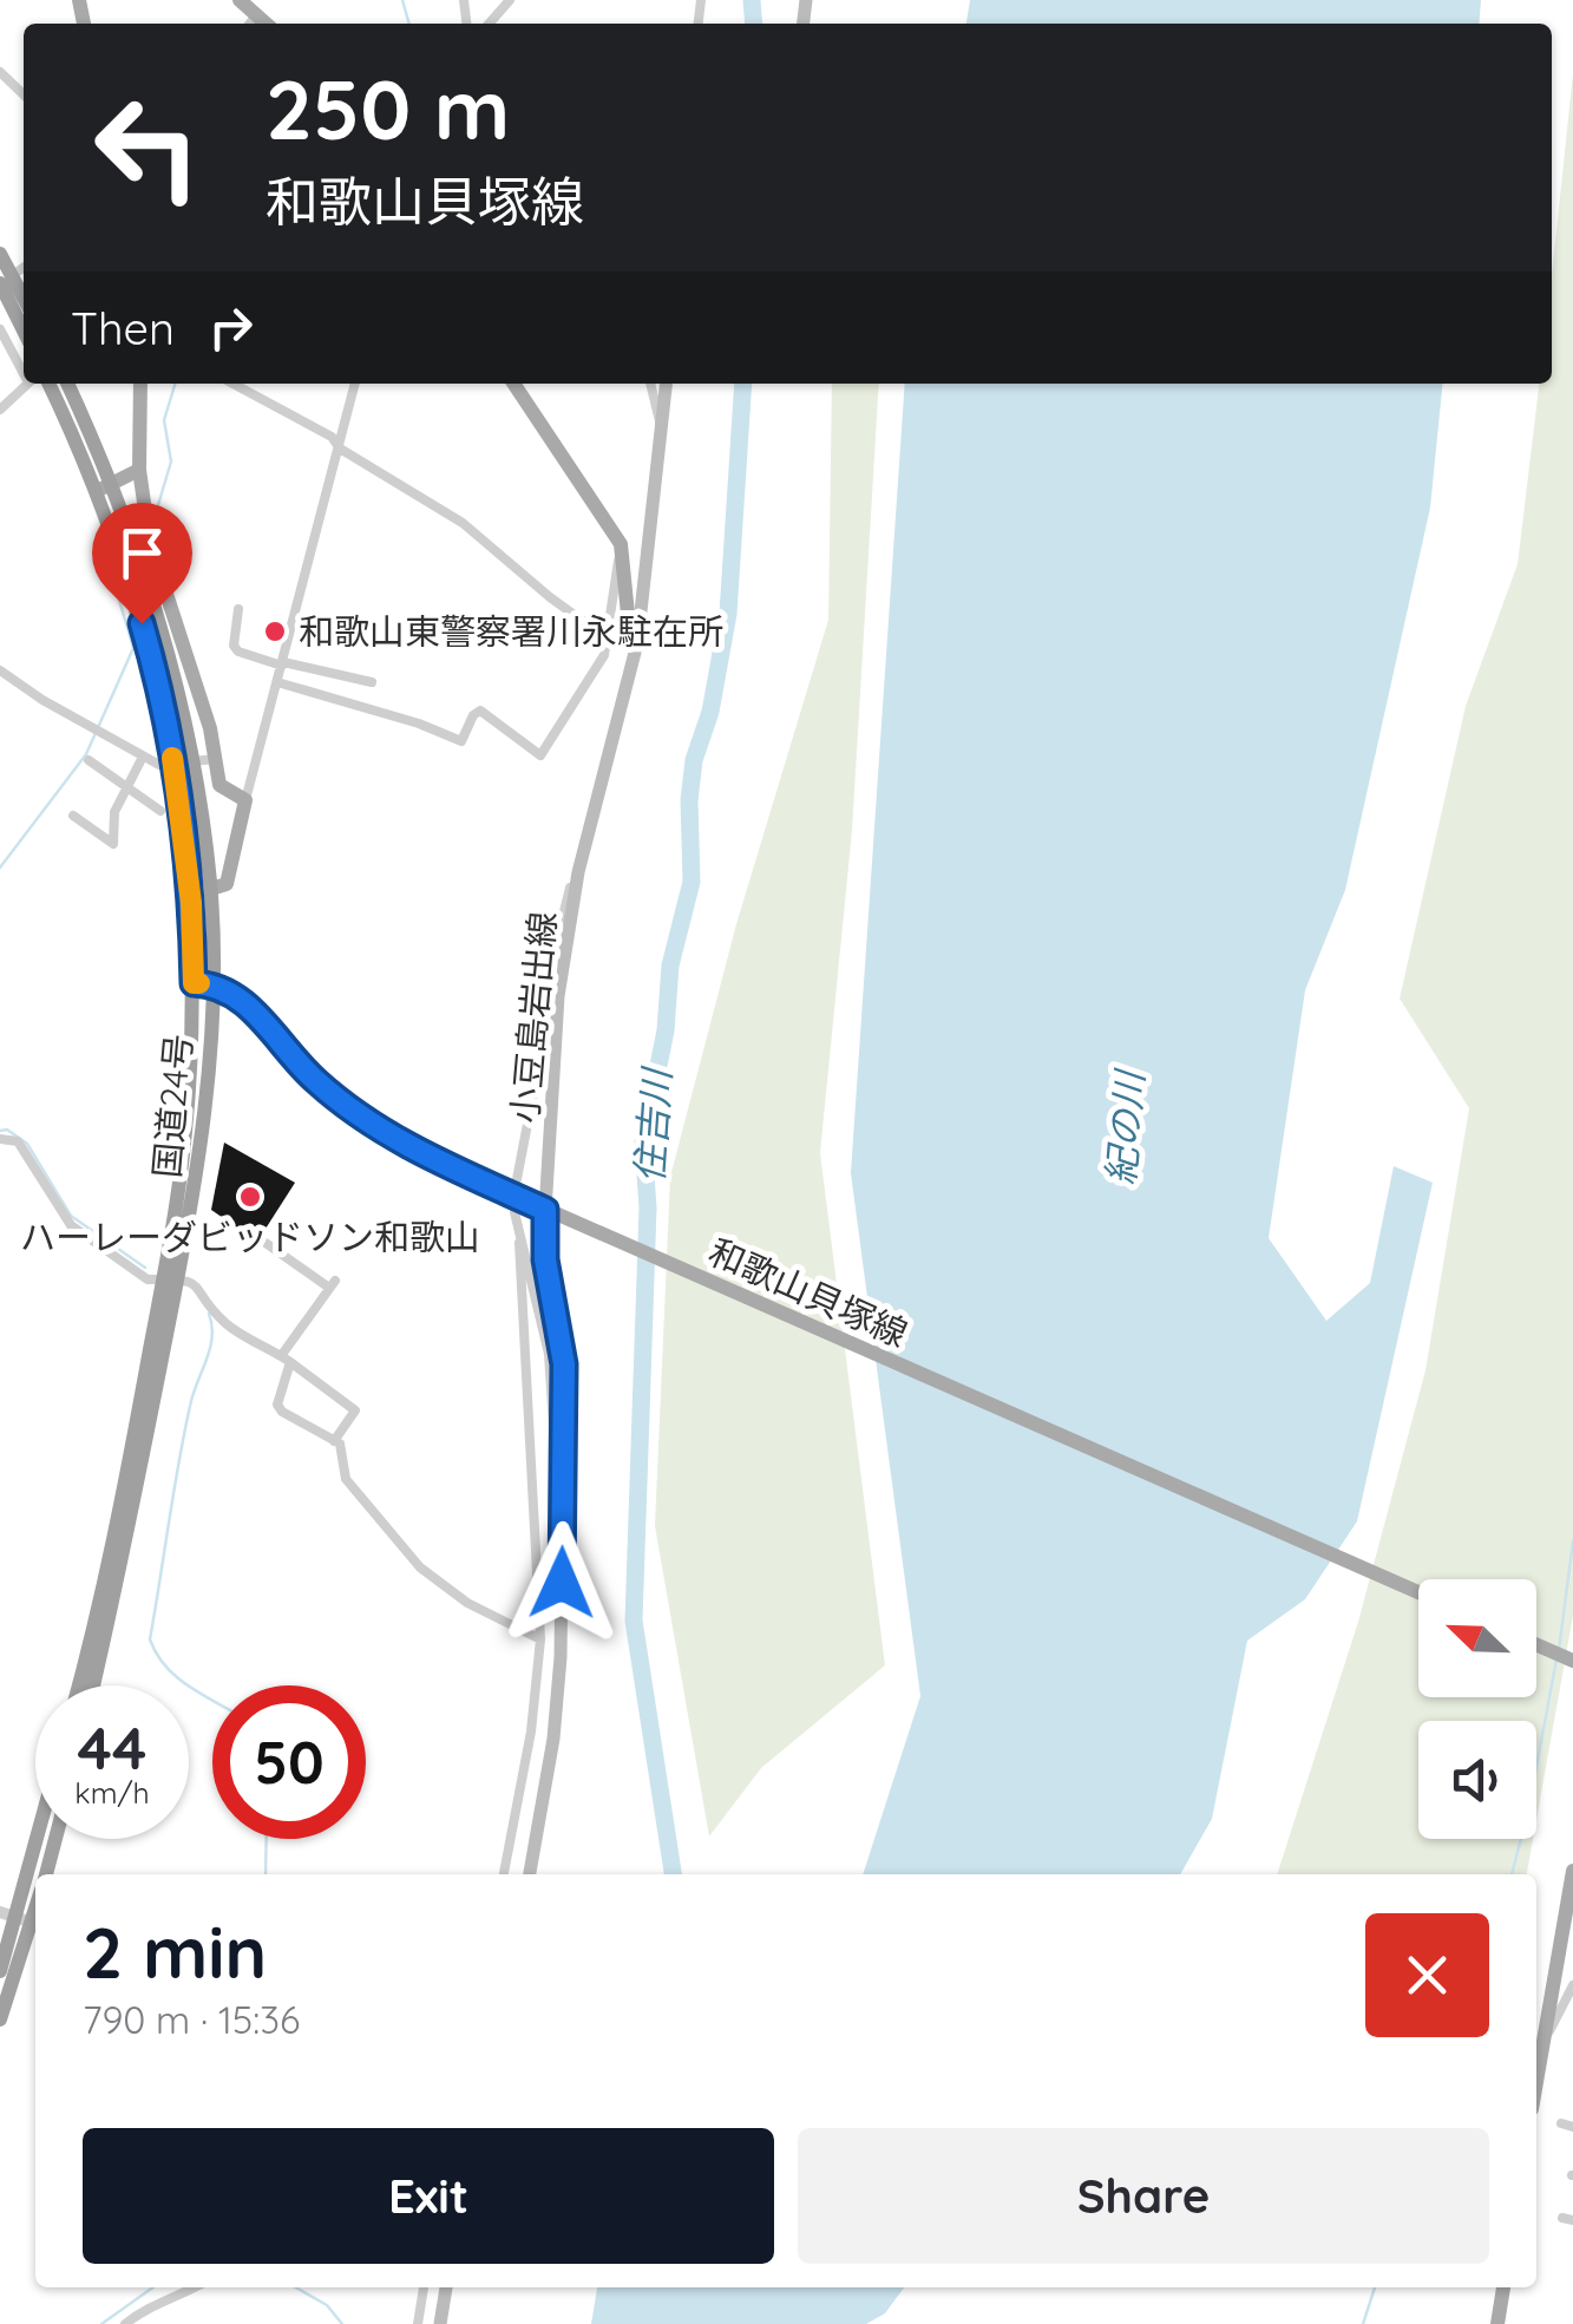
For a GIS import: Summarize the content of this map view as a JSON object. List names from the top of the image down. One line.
{"streets":{"highway":["国道24号"],"main road":["小豆島岩出線","和歌山貝塚線"]},"crossings":[["小豆島岩出線","和歌山貝塚線"],["国道24号","和歌山貝塚線"]],"water":["住吉川","紀の川"],"places":["和歌山東警察署川永駐在所","ハーレーダビッドソン和歌山"],"north":"top left","page":{"turn":["250 m","和歌山貝塚線"],"then":"Then","speed":"44 km/h","limit":"50","heading":["2 min","790 m · 15:36"],"buttons":["Exit","Share"]}}
